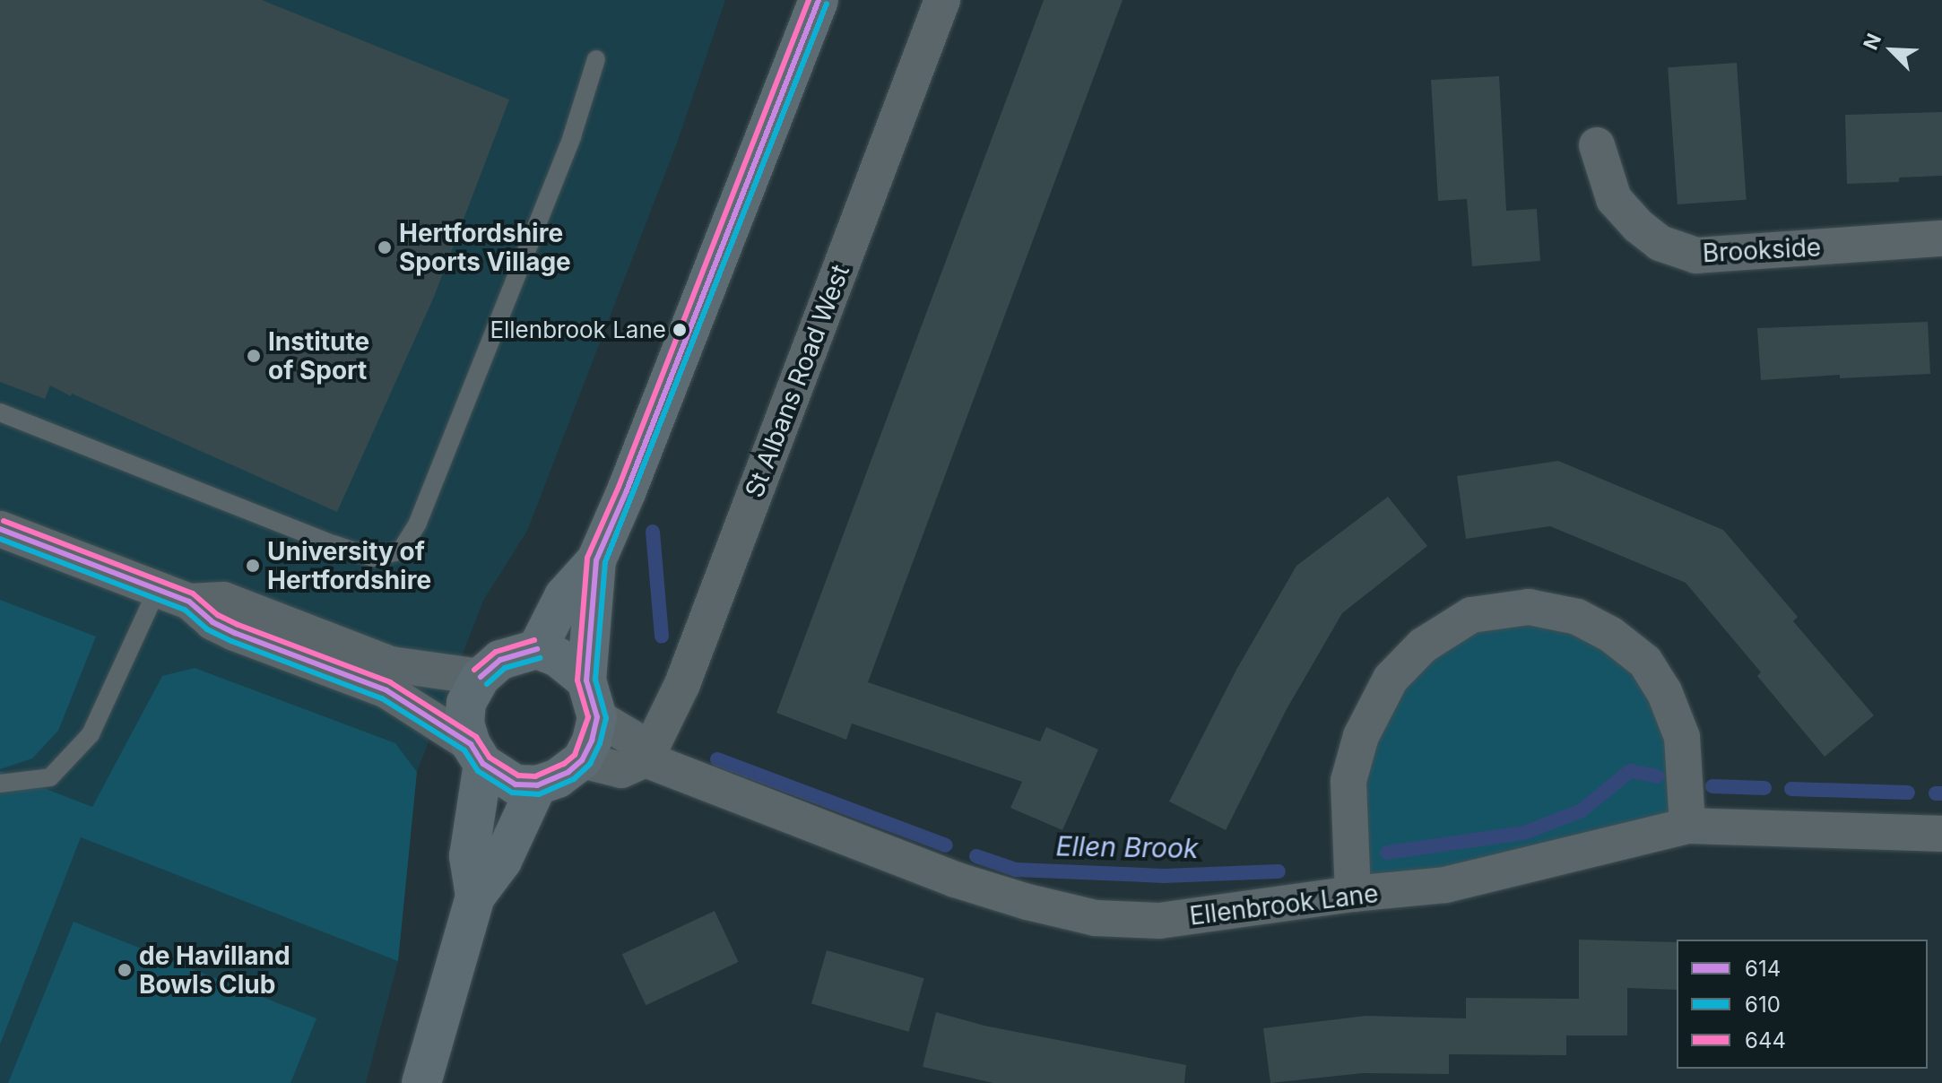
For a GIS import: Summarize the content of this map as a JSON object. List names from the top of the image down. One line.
{"streets":{"street":["Brookside","St Albans Road West","Ellenbrook Lane"]},"crossings":[["St Albans Road West","Ellenbrook Lane"]],"water":["Ellen Brook"],"places":["Hertfordshire Sports Village","Ellenbrook Lane","Institute of Sport","University of Hertfordshire","de Havilland Bowls Club"],"lines":["transit line 614","transit line 644","transit line 610"],"legend":["614","610","644"],"north":"top left"}
